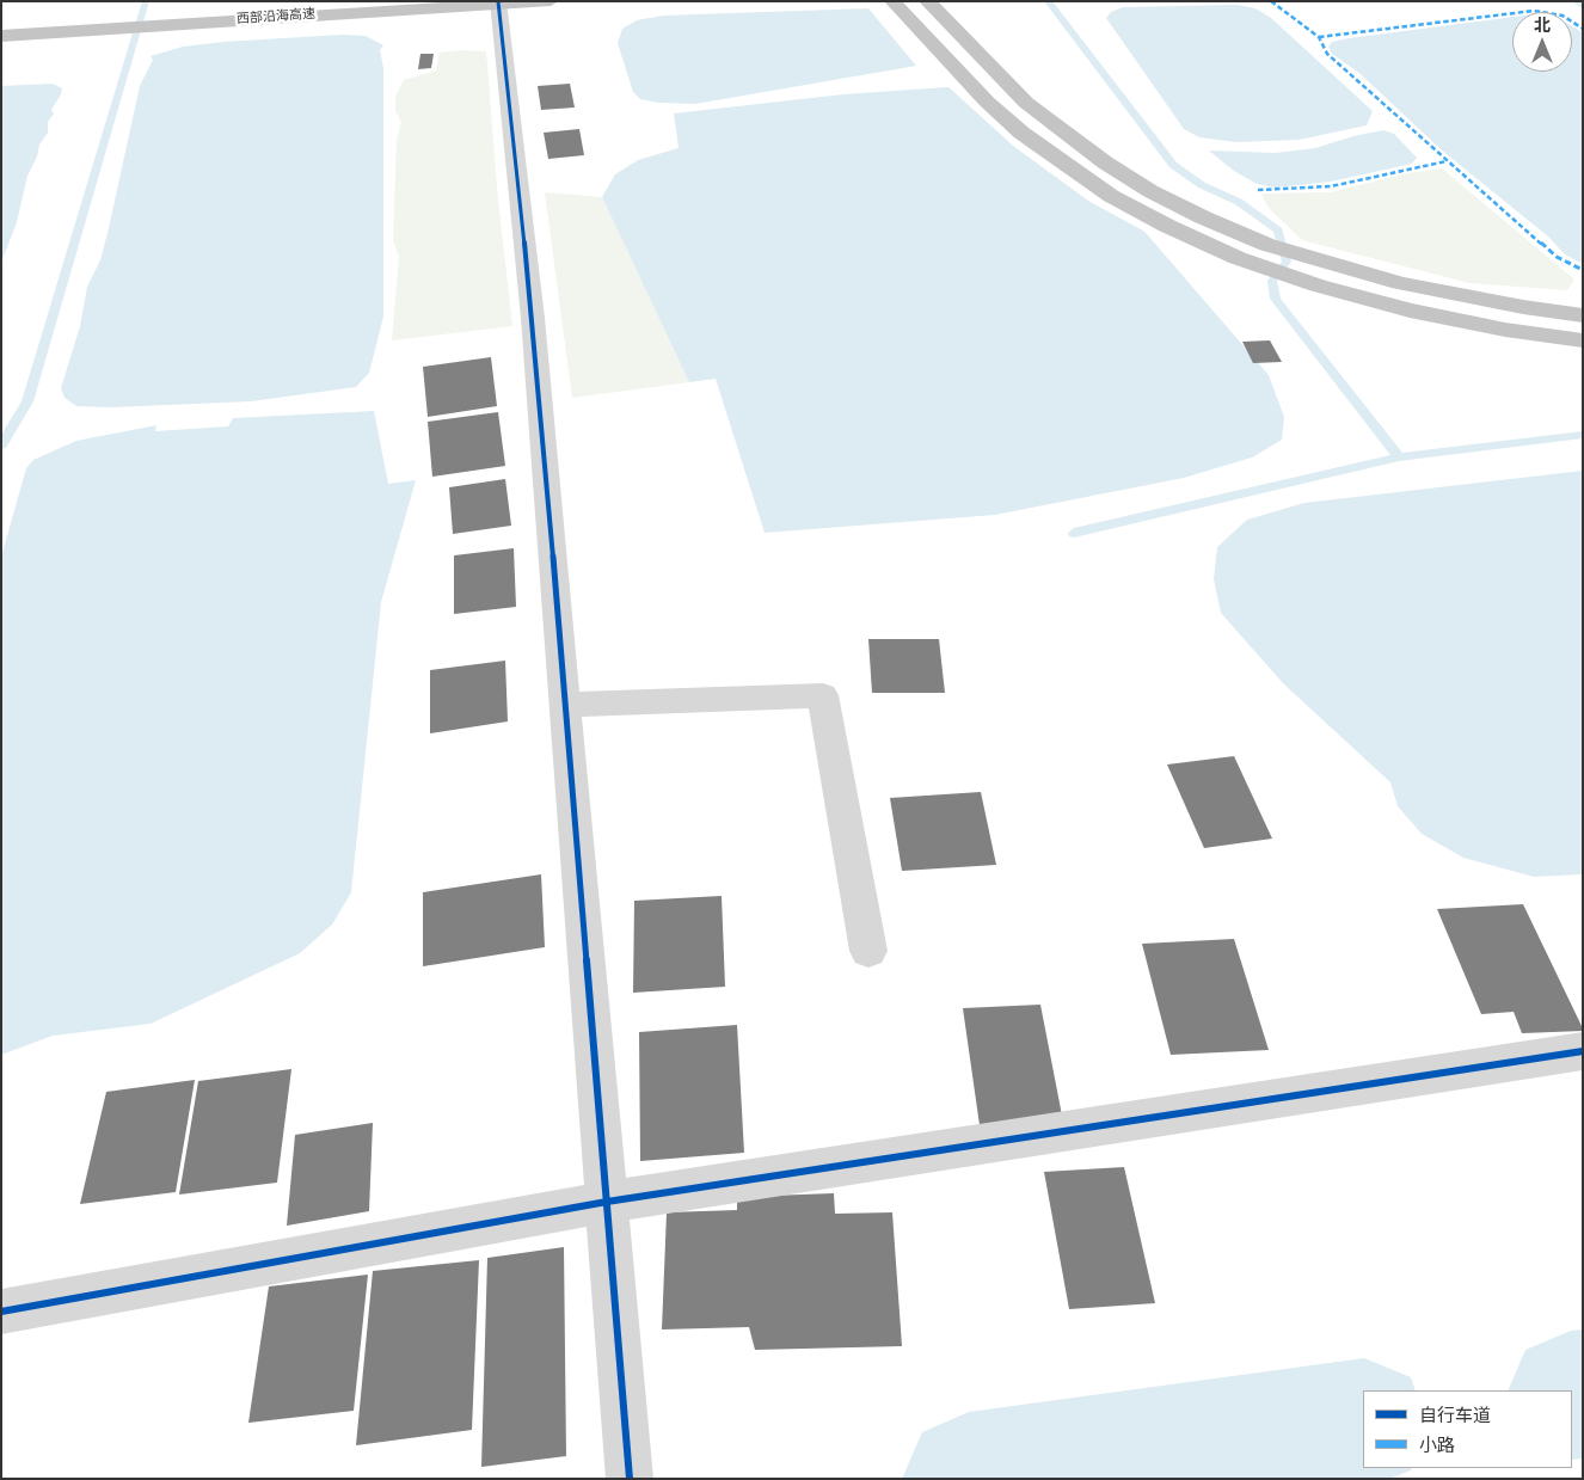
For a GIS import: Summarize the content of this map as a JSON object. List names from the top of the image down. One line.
{"streets":{"highway":["西部沿海高速"]},"legend":["自行车道","小路"],"north":"top"}
